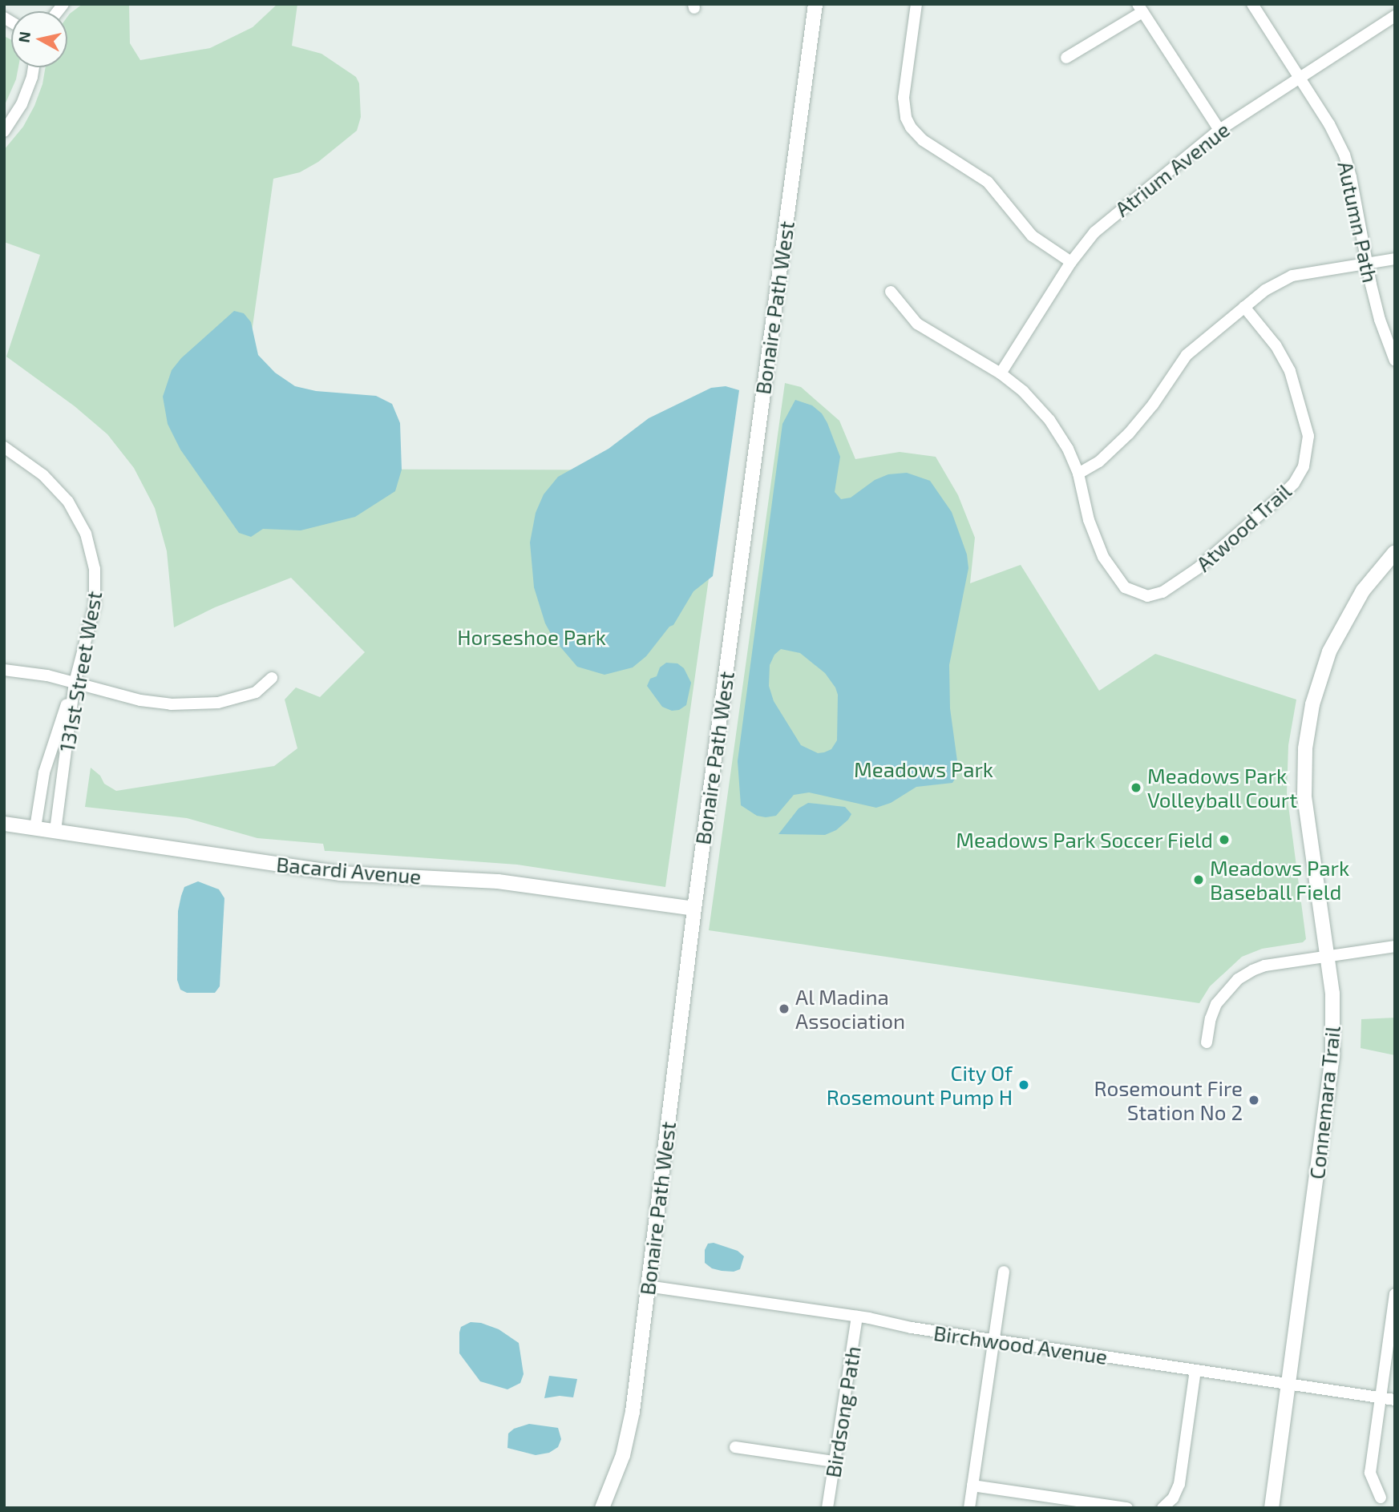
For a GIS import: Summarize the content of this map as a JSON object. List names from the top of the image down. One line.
{"streets":{"street":["Atrium Avenue","Autumn Path","Bonaire Path West","Atwood Trail","131st Street West","Bacardi Avenue","Connemara Trail","Birchwood Avenue","Birdsong Path"]},"crossings":[["Atrium Avenue","Autumn Path"],["Bonaire Path West","Bacardi Avenue"],["Bonaire Path West","Birchwood Avenue"],["131st Street West","Bacardi Avenue"],["Connemara Trail","Birchwood Avenue"],["Birchwood Avenue","Birdsong Path"]],"parks":["Horseshoe Park","Meadows Park"],"places":["Meadows Park Volleyball Court","Meadows Park Soccer Field","Meadows Park Baseball Field","Al Madina Association","City Of Rosemount Pump H","Rosemount Fire Station No 2"],"north":"left"}
